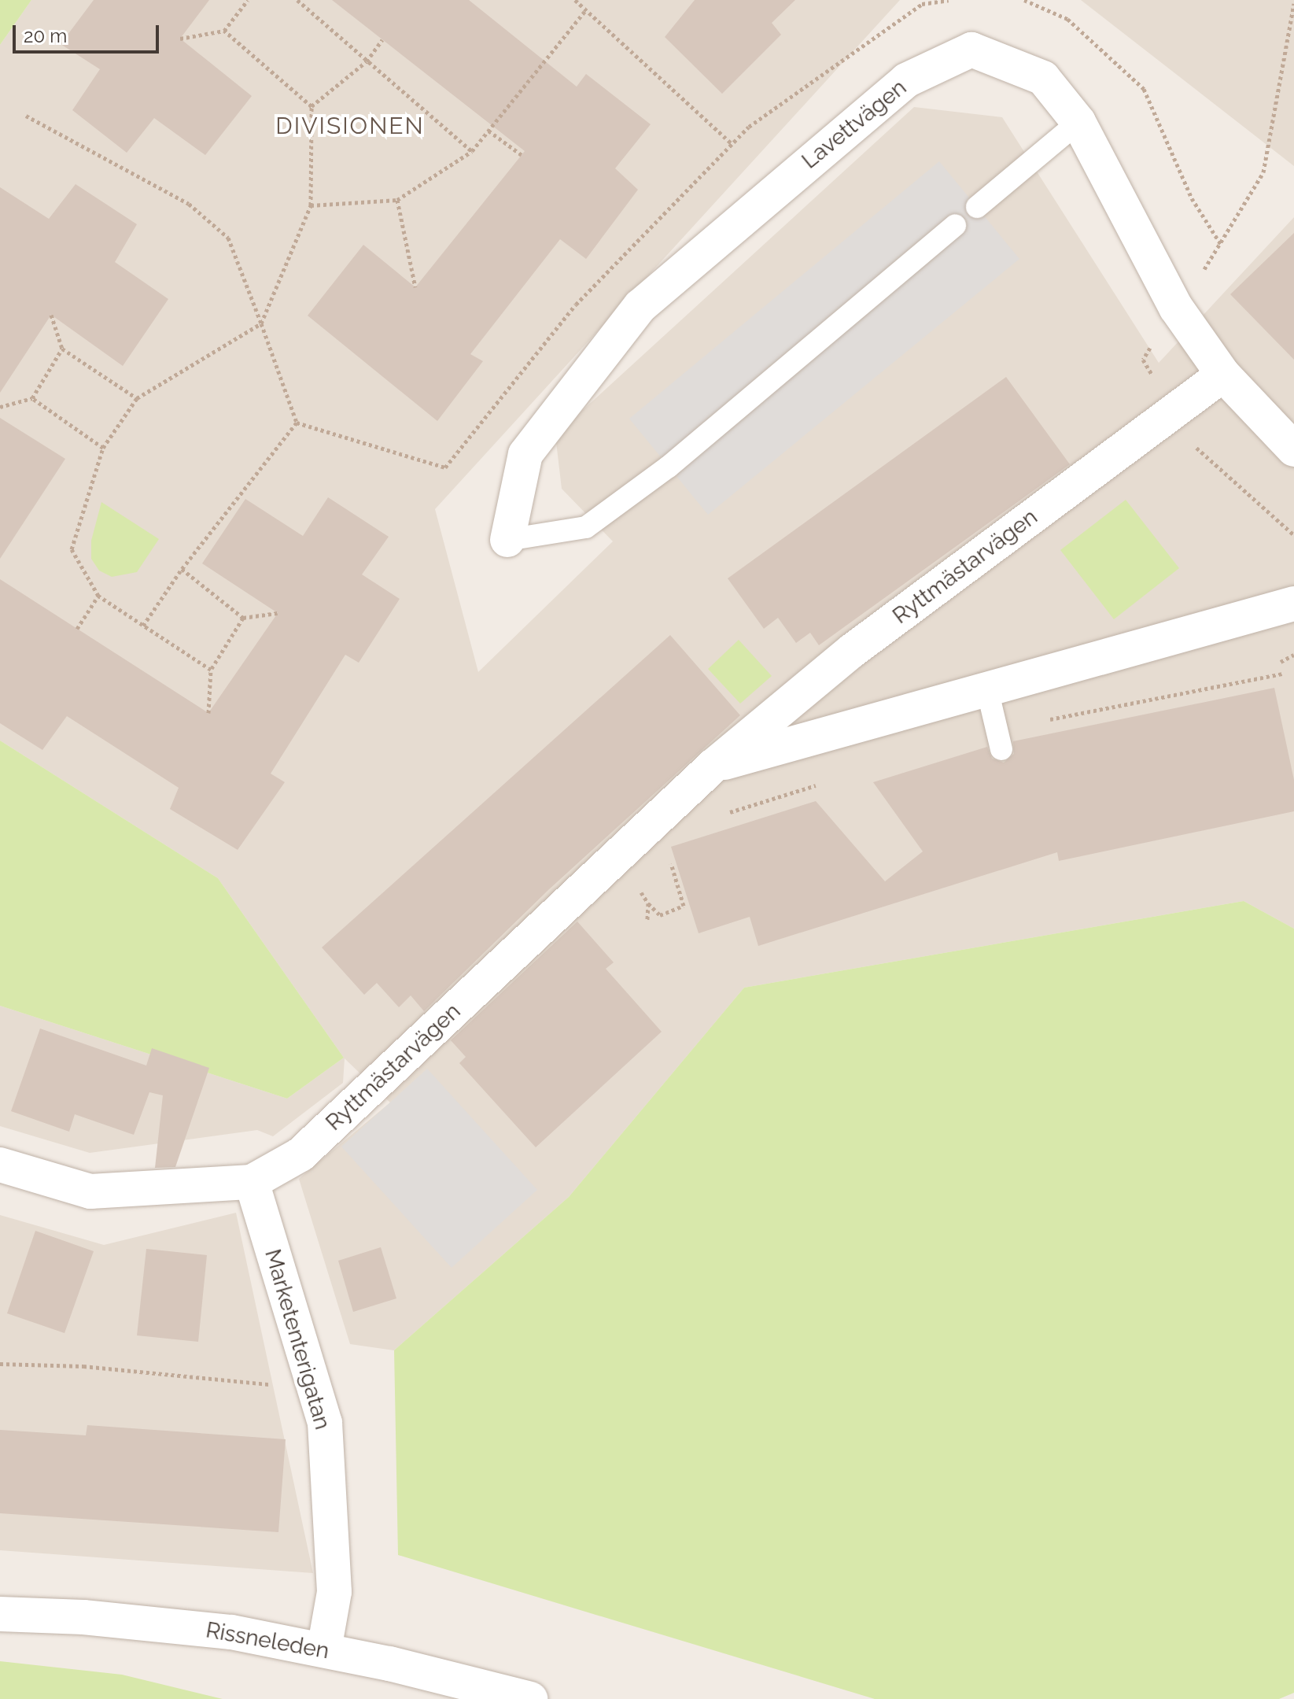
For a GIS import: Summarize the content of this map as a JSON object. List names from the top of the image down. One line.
{"streets":{"street":["Lavettvägen","Ryttmästarvägen","Marketenterigatan","Rissneleden"]},"crossings":[["Lavettvägen","Ryttmästarvägen"],["Ryttmästarvägen","Marketenterigatan"],["Marketenterigatan","Rissneleden"]],"districts":["DIVISIONEN"],"scale_bar":"20 m"}
